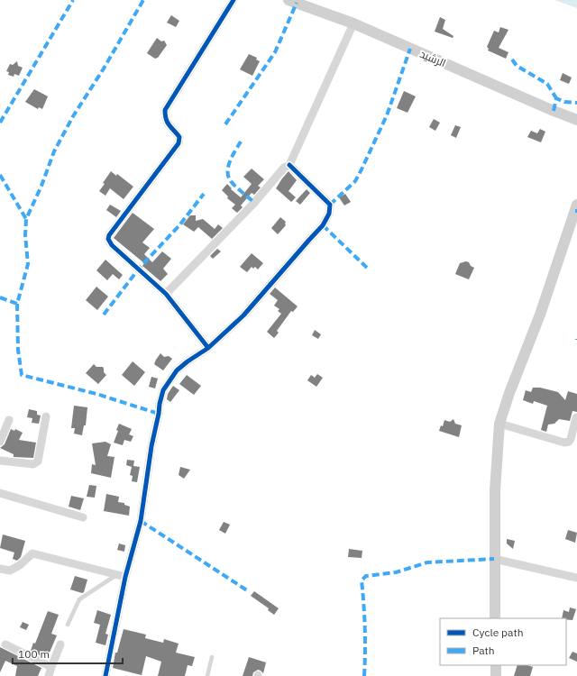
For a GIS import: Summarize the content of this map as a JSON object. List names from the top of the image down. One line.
{"streets":{"street":["الرشيد"]},"legend":["Cycle path","Path"],"scale_bar":"100 m"}
